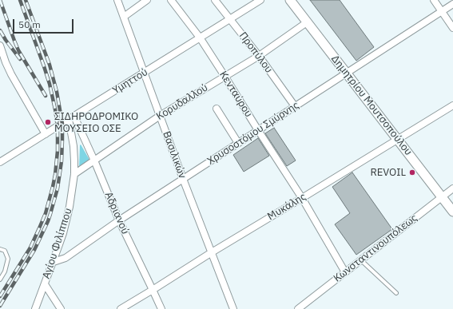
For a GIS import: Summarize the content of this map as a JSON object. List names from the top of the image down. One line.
{"streets":{"street":["Προπύλου","Υμηττού","Κενταύρου","Κορυδαλλού","Δημητρίου Μουτσοπούλου","Χρυσοστόμου Σμύρνης","Βασιλικών","Μυκάλης","Αδριανού","Αγίου Φιλίππου","Κωνσταντινουπόλεως"]},"crossings":[["Προπύλου","Υμηττού"],["Προπύλου","Κορυδαλλού"],["Προπύλου","Χρυσοστόμου Σμύρνης"],["Υμηττού","Κενταύρου"],["Υμηττού","Βασιλικών"],["Υμηττού","Αδριανού"],["Υμηττού","Αγίου Φιλίππου"],["Κενταύρου","Κορυδαλλού"],["Κενταύρου","Χρυσοστόμου Σμύρνης"],["Κενταύρου","Μυκάλης"],["Κενταύρου","Κωνσταντινουπόλεως"],["Κορυδαλλού","Δημητρίου Μουτσοπούλου"],["Κορυδαλλού","Βασιλικών"],["Κορυδαλλού","Αδριανού"],["Κορυδαλλού","Αγίου Φιλίππου"],["Δημητρίου Μουτσοπούλου","Χρυσοστόμου Σμύρνης"],["Δημητρίου Μουτσοπούλου","Μυκάλης"],["Δημητρίου Μουτσοπούλου","Κωνσταντινουπόλεως"],["Χρυσοστόμου Σμύρνης","Βασιλικών"],["Χρυσοστόμου Σμύρνης","Αδριανού"],["Χρυσοστόμου Σμύρνης","Αγίου Φιλίππου"],["Βασιλικών","Μυκάλης"],["Μυκάλης","Αδριανού"],["Αδριανού","Αγίου Φιλίππου"]],"places":["ΣΙΔΗΡΟΔΡΟΜΙΚΟ ΜΟΥΣΕΙΟ ΟΣΕ","REVOIL"],"scale_bar":"50 m"}
